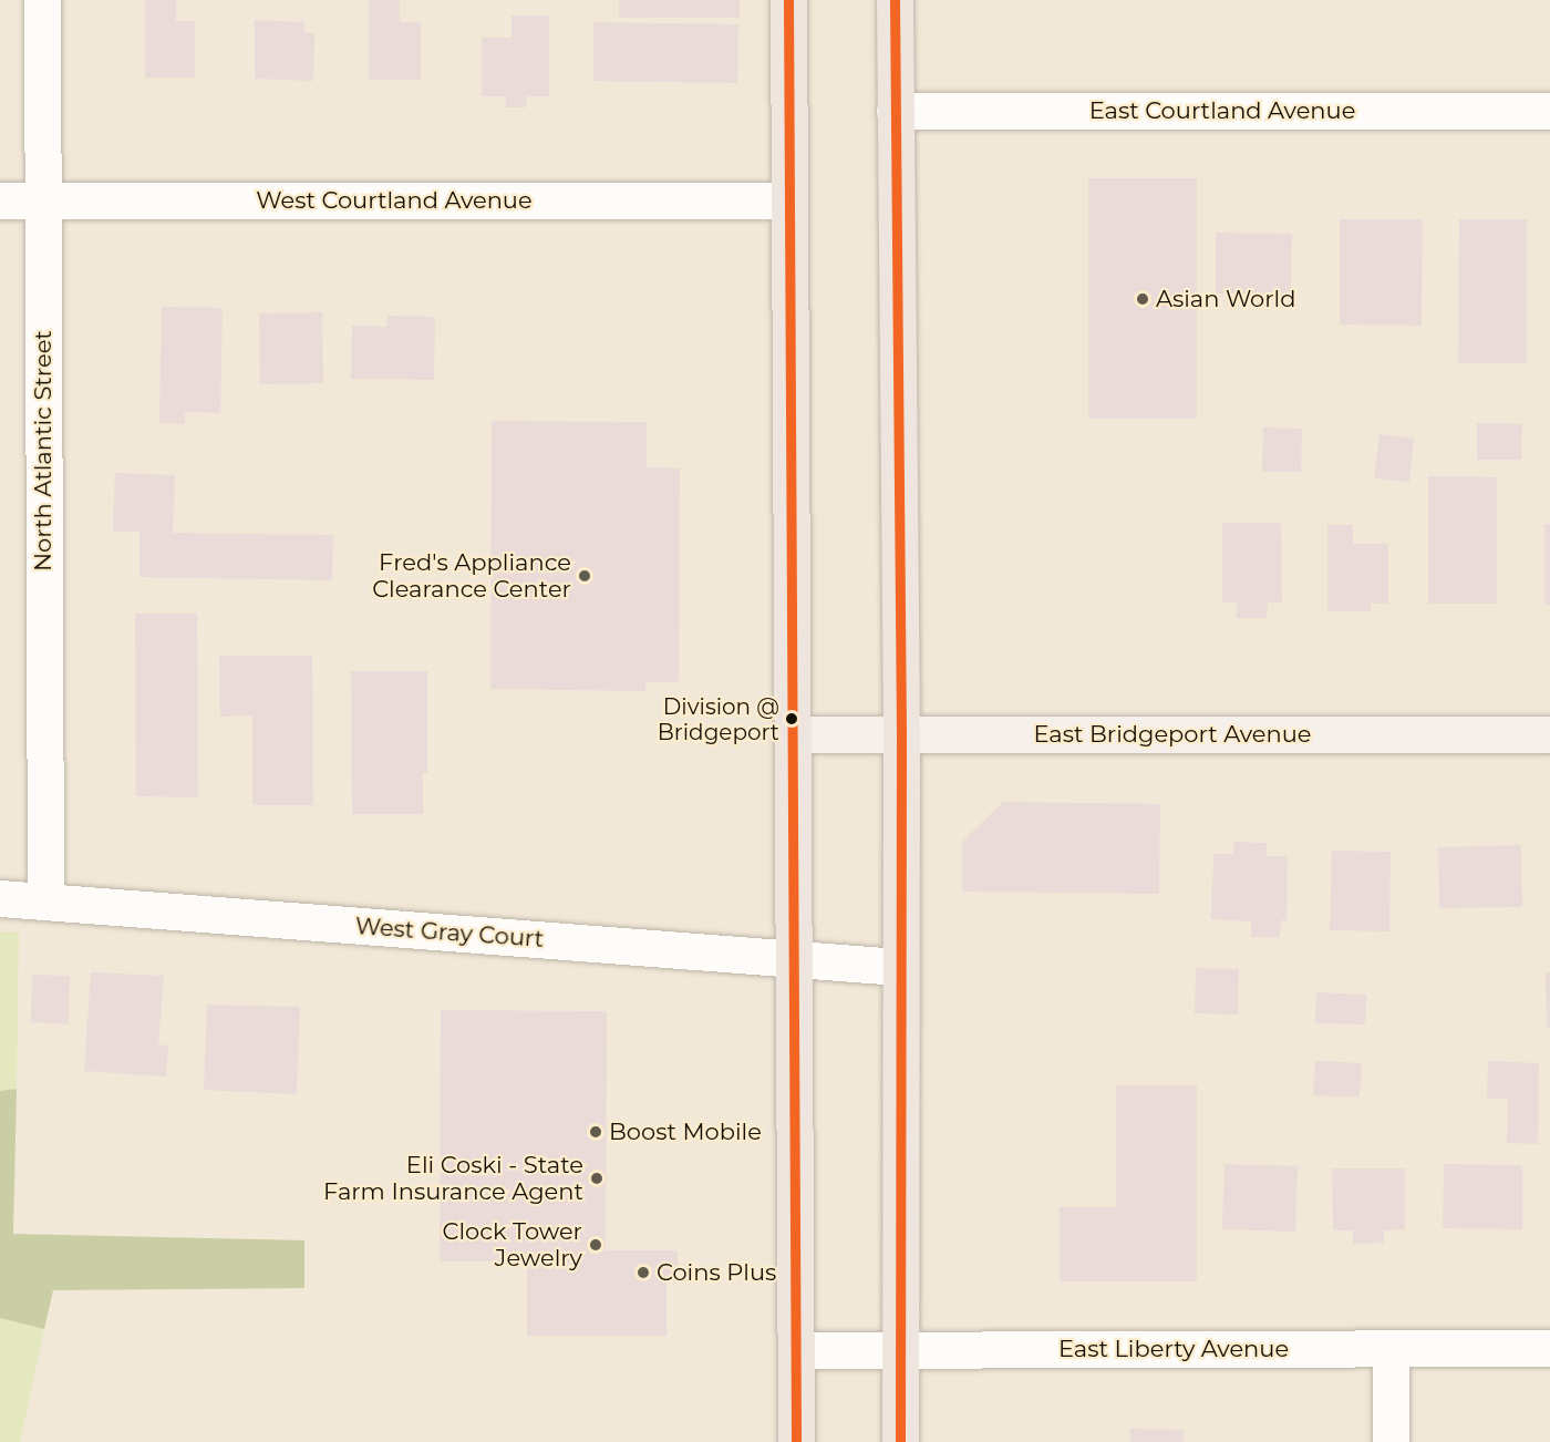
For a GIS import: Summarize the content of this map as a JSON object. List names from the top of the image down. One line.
{"streets":{"street":["East Courtland Avenue","West Courtland Avenue","North Atlantic Street","East Bridgeport Avenue","West Gray Court","East Liberty Avenue"]},"crossings":[["West Courtland Avenue","North Atlantic Street"],["North Atlantic Street","West Gray Court"]],"places":["Asian World","Fred's Appliance Clearance Center","Division @ Bridgeport","Boost Mobile","Eli Coski - State Farm Insurance Agent","Clock Tower Jewelry","Coins Plus"]}
